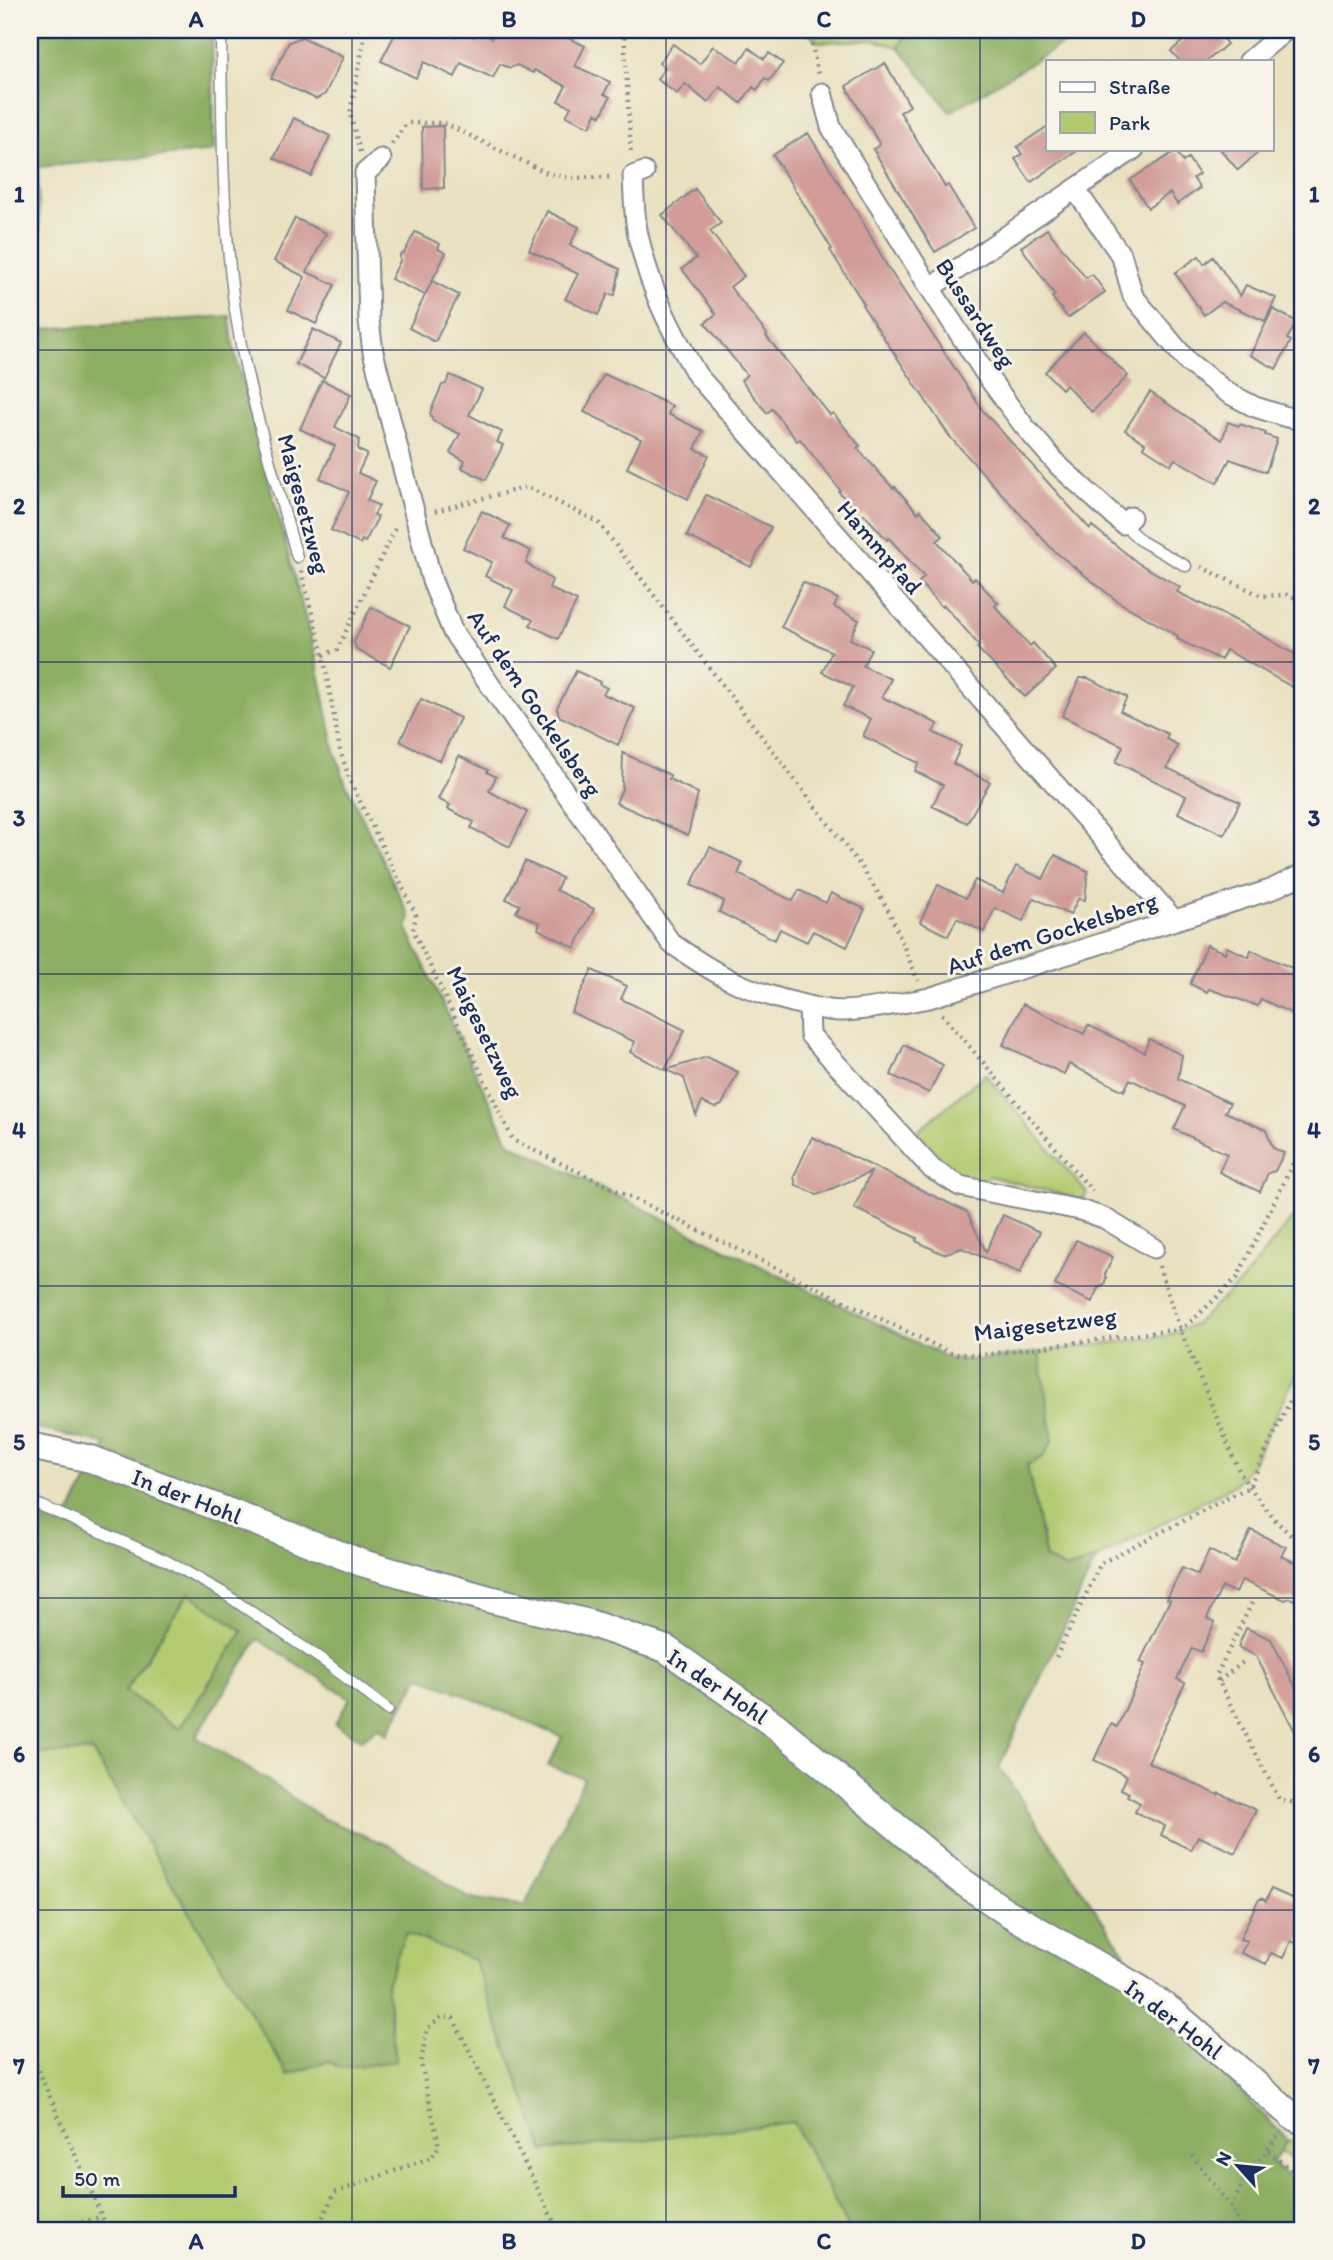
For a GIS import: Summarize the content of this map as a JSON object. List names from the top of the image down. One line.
{"streets":{"street":["Bussardweg","Hammpfad","Auf dem Gockelsberg","In der Hohl"],"lane":["Maigesetzweg"]},"crossings":[["Hammpfad","Auf dem Gockelsberg"]],"legend":["Straße","Park"],"scale_bar":"50 m","north":"top left","grid":{"columns":["A","B","C","D"],"rows":["1","2","3","4","5","6","7"]}}
